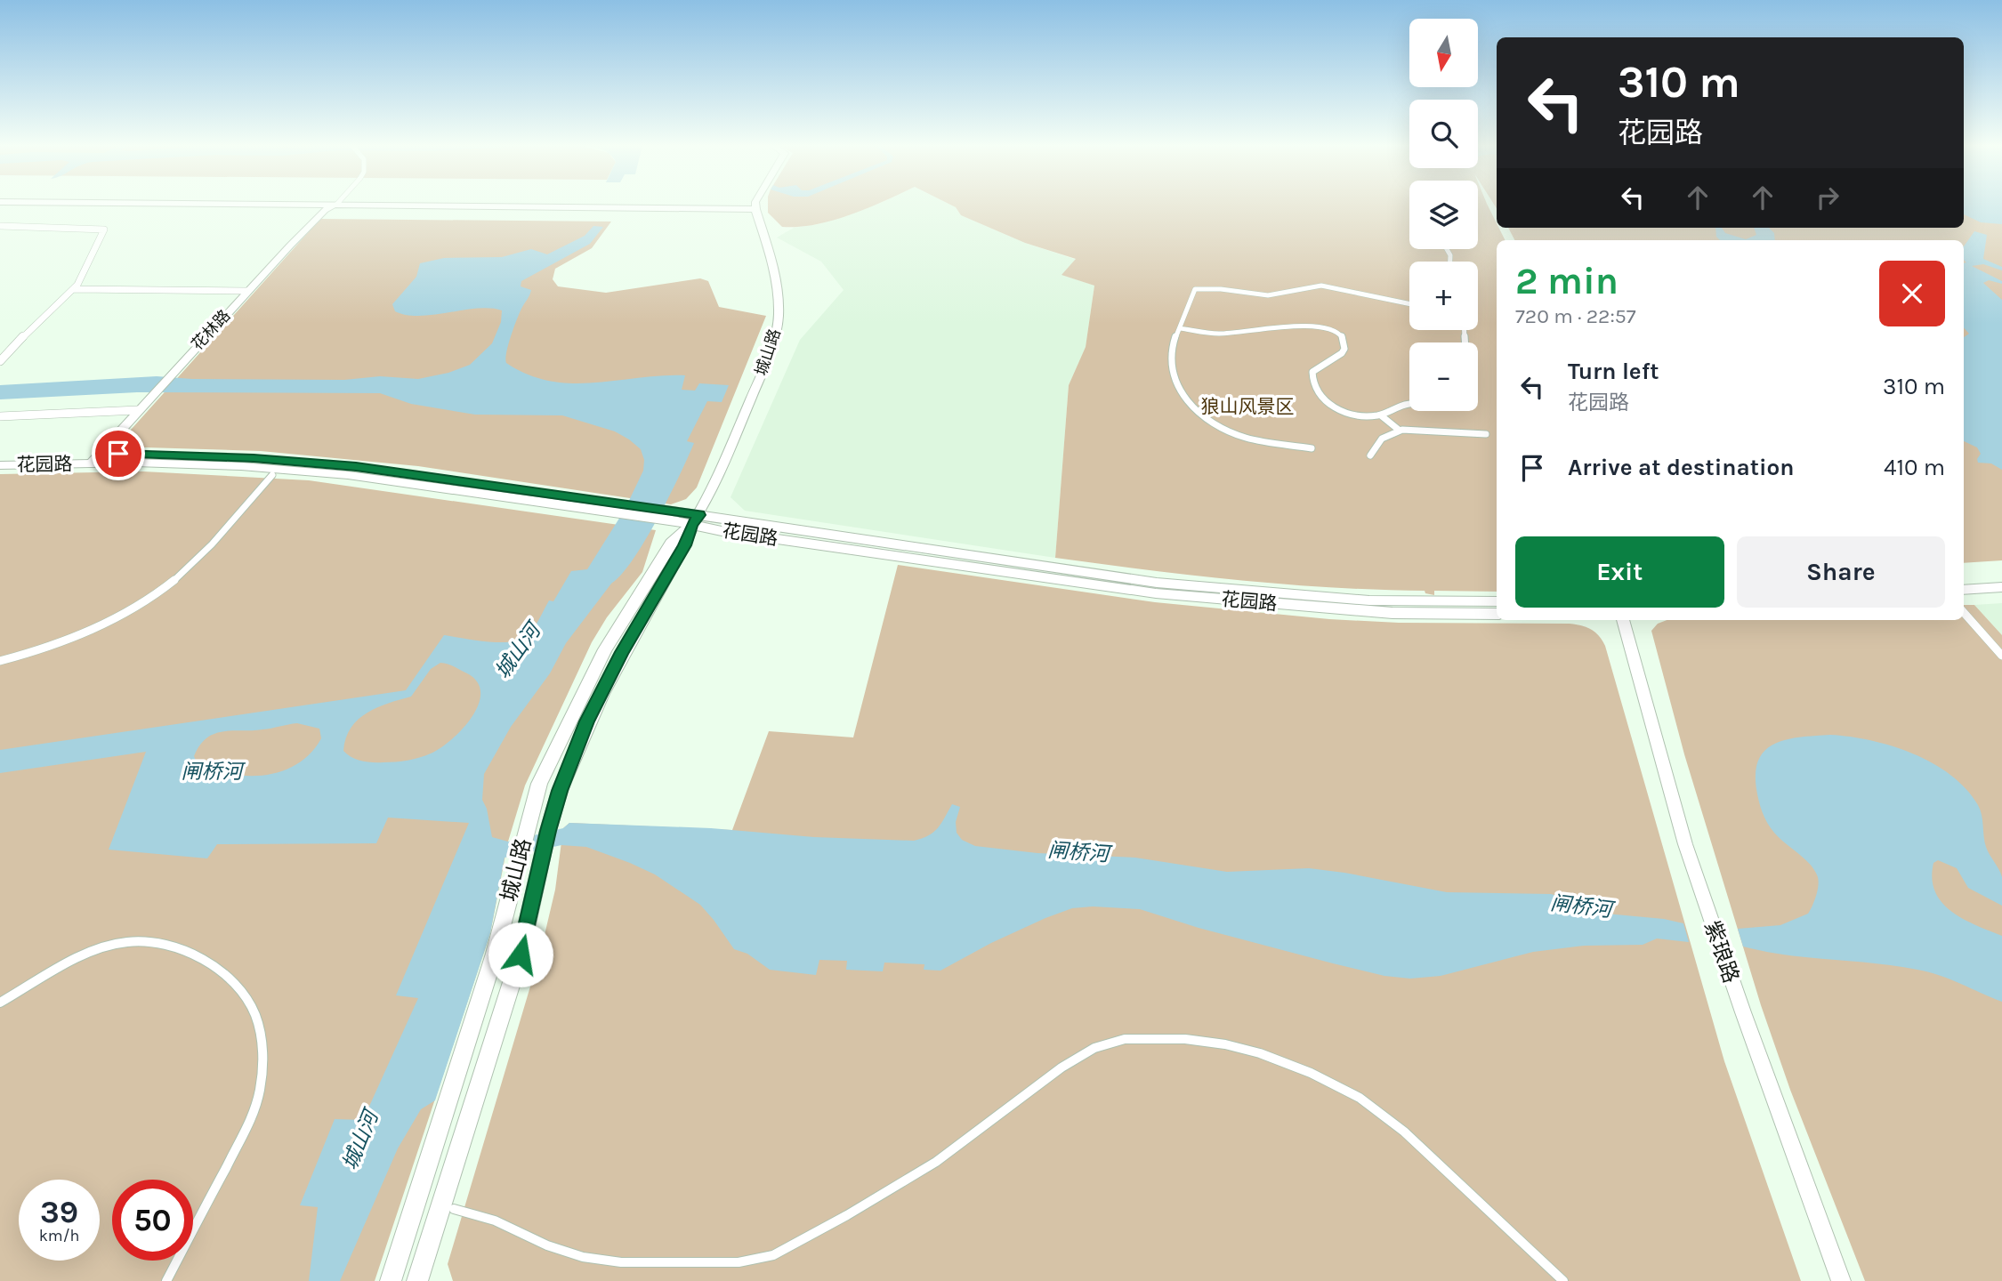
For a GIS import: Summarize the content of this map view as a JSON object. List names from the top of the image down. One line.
{"streets":{"main road":["城山路","花园路"],"street":["花林路","紫琅路"]},"crossings":[["花林路","花园路"],["城山路","花园路"]],"water":["城山河","闸桥河"],"parks":["狼山风景区"],"north":"bottom","page":{"map_buttons":["+","−"],"turn":["310 m","花园路"],"heading":["2 min","720 m · 22:57"],"list":[{"name":"Turn left","note":"花园路","value":"310 m"},{"name":"Arrive at destination","value":"410 m"}],"buttons":["Exit","Share"],"speed":"39 km/h","limit":"50"}}
